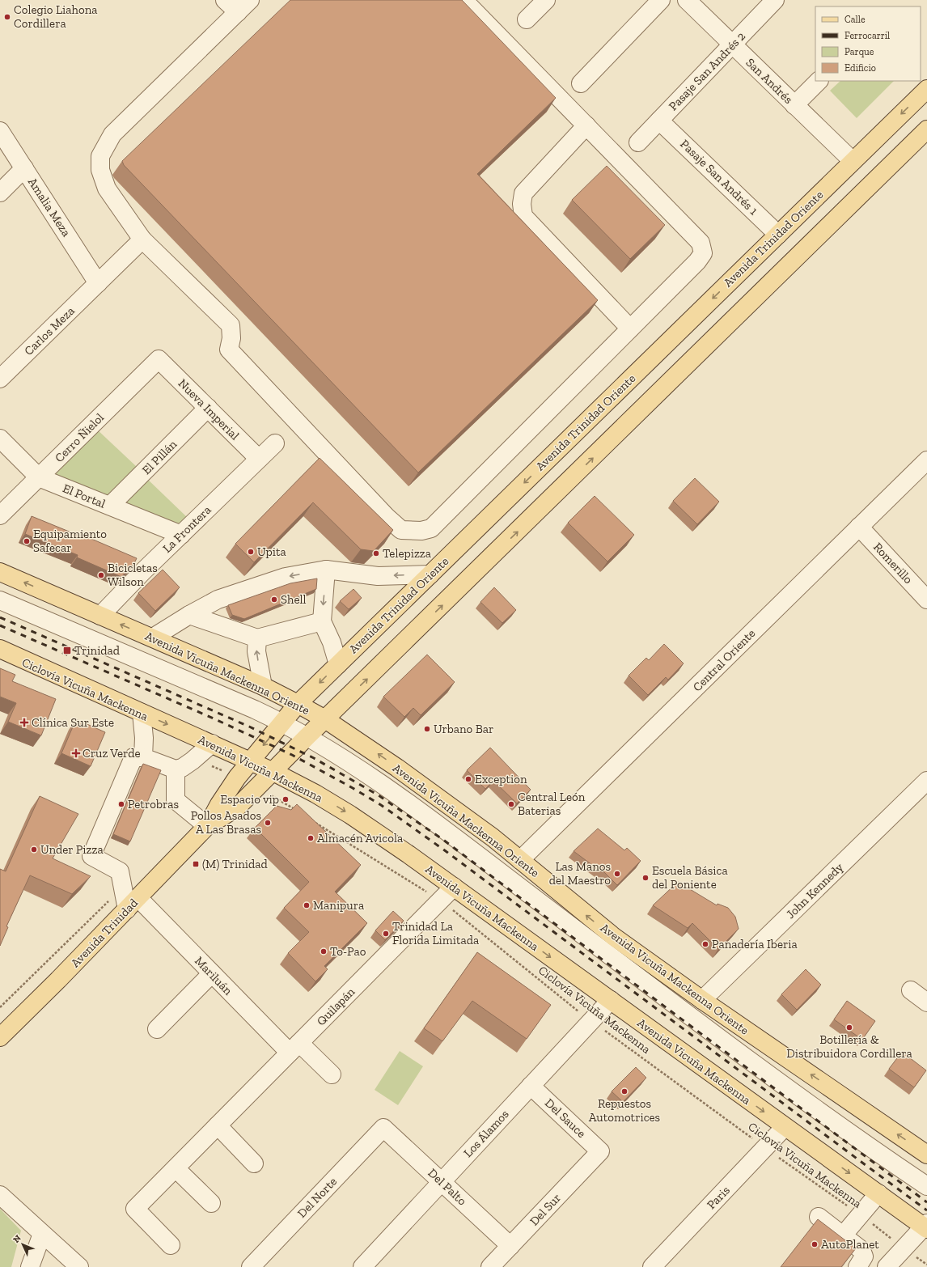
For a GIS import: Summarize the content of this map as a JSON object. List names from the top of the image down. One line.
{"streets":{"main road":["Avenida Trinidad Oriente","Avenida Vicuña Mackenna Oriente","Avenida Vicuña Mackenna","Avenida Trinidad"],"street":["Pasaje San Andrés 2","San Andrés","Pasaje San Andrés 1","Amalia Meza","Carlos Meza","Nueva Imperial","Cerro Ñielol","El Pillán","El Portal","La Frontera","Romerillo","Central Oriente","John Kennedy","Mariluán","Quilapán","Del Sauce","Los Álamos","Del Palto","Del Norte","Paris","Del Sur"],"path":["Ciclovía Vicuña Mackenna"]},"crossings":[["Pasaje San Andrés 2","San Andrés"],["Pasaje San Andrés 2","Pasaje San Andrés 1"],["San Andrés","Avenida Trinidad Oriente"],["Pasaje San Andrés 1","Avenida Trinidad Oriente"],["Amalia Meza","Carlos Meza"],["Avenida Trinidad Oriente","Avenida Vicuña Mackenna Oriente"],["Avenida Trinidad Oriente","Avenida Vicuña Mackenna"],["Avenida Trinidad Oriente","Avenida Trinidad"],["Nueva Imperial","Cerro Ñielol"],["Nueva Imperial","El Pillán"],["Nueva Imperial","La Frontera"],["Cerro Ñielol","El Portal"],["El Pillán","El Portal"],["El Portal","La Frontera"],["La Frontera","Avenida Vicuña Mackenna Oriente"],["Romerillo","Central Oriente"],["Central Oriente","Avenida Vicuña Mackenna Oriente"],["Avenida Vicuña Mackenna Oriente","John Kennedy"],["Ciclovía Vicuña Mackenna","Quilapán"],["Ciclovía Vicuña Mackenna","Los Álamos"],["Ciclovía Vicuña Mackenna","Paris"],["Avenida Vicuña Mackenna","Avenida Trinidad"],["Avenida Vicuña Mackenna","Quilapán"],["Avenida Vicuña Mackenna","Los Álamos"],["Avenida Vicuña Mackenna","Paris"],["Avenida Trinidad","Mariluán"],["Mariluán","Quilapán"],["Del Sauce","Los Álamos"],["Del Sauce","Del Sur"],["Los Álamos","Del Palto"],["Del Palto","Del Norte"],["Del Palto","Del Sur"]],"one_way":["Avenida Vicuña Mackenna Oriente","Avenida Vicuña Mackenna"],"places":{"other":["Colegio Liahona Cordillera","Equipamiento Safecar","Upita","Telepizza","Bicicletas Wilson","Shell","Urbano Bar","Exception","Espacio vip","Petrobras","Central León Baterias","Pollos Asados A Las Brasas","Almacén Avicola","Under Pizza","Las Manos del Maestro","Escuela Básica del Poniente","Manipura","Trinidad La Florida Limitada","Panadería Iberia","To-Pao","Botillería & Distribuidora Cordillera","Repuestos Automotrices","AutoPlanet"],"transit":["Trinidad","(M) Trinidad"],"health":["Clínica Sur Este","Cruz Verde"]},"legend":["Calle","Ferrocarril","Parque","Edificio"],"north":"top left"}
